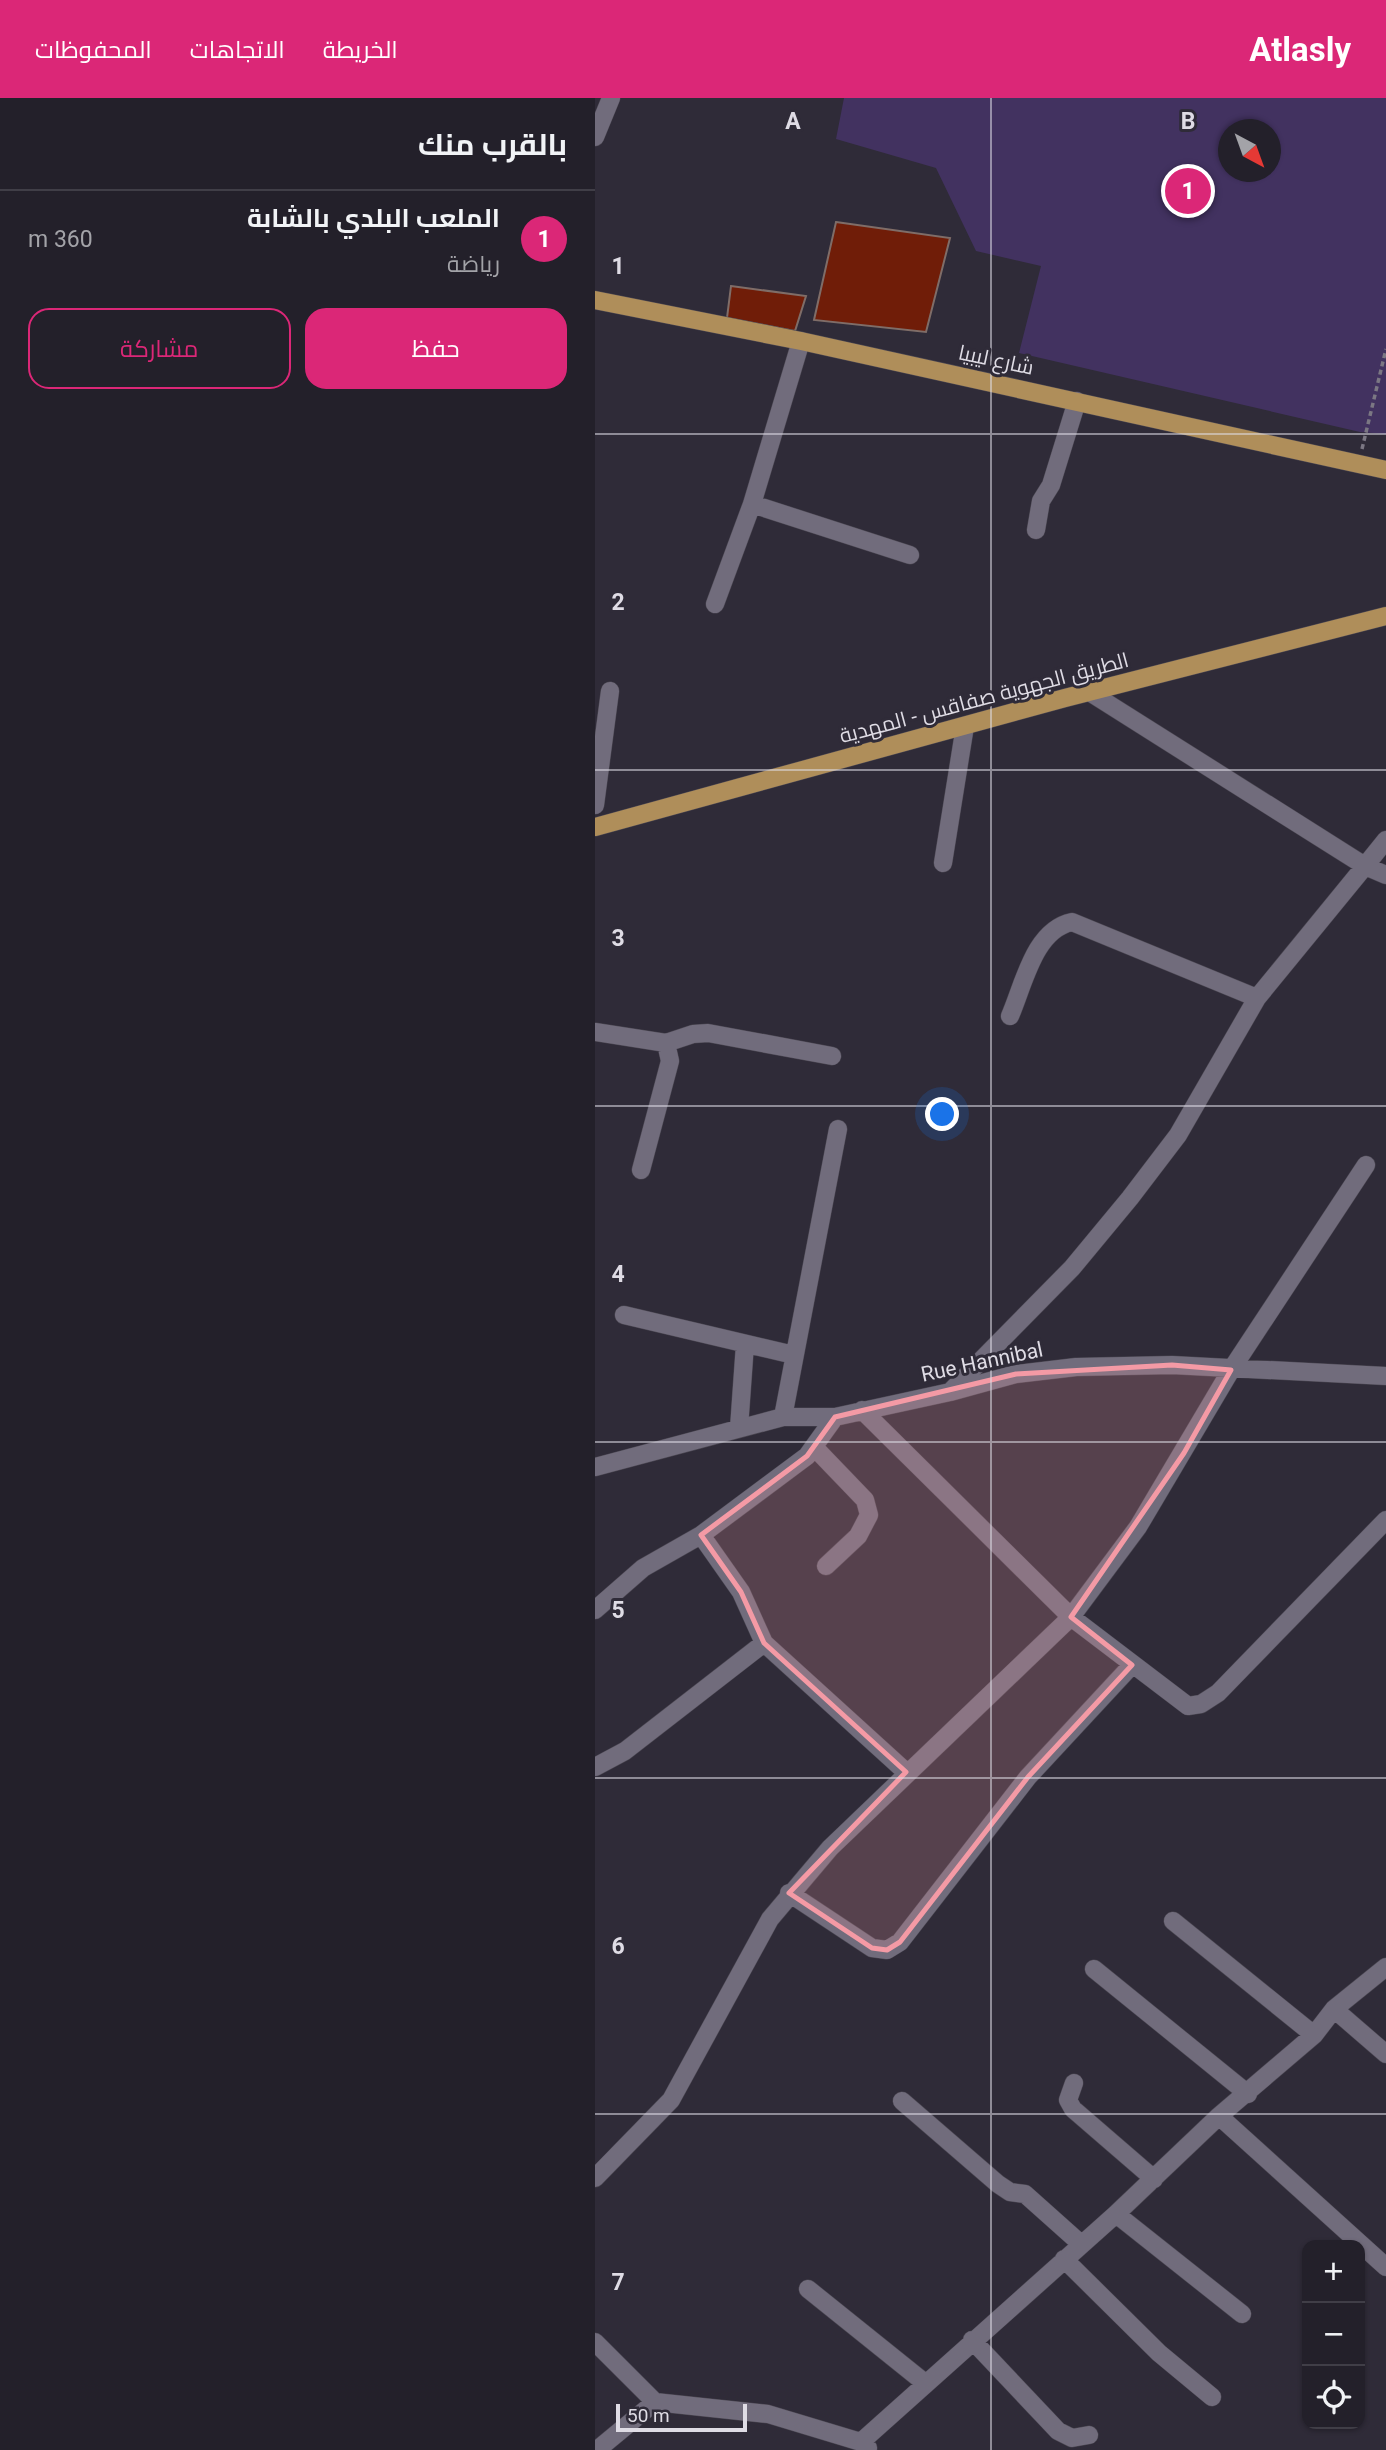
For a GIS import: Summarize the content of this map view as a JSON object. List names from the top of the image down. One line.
{"streets":{"main road":["شارع ليبيا","الطريق الجهوية صفاقس - المهدية"],"street":["Rue Hannibal"]},"scale_bar":"50 m","north":"bottom right","page":{"header":"Atlasly","nav":["الخريطة","الاتجاهات","المحفوظات"],"heading":"بالقرب منك","pins":"1","list":[{"mark":"1","name":"الملعب البلدي بالشابة","note":"رياضة","value":"360 m"}],"buttons":["حفظ","مشاركة"],"map_buttons":["+","−"],"scale":"50 m"},"grid":{"columns":["A","B"],"rows":["1","2","3","4","5","6","7"]}}
